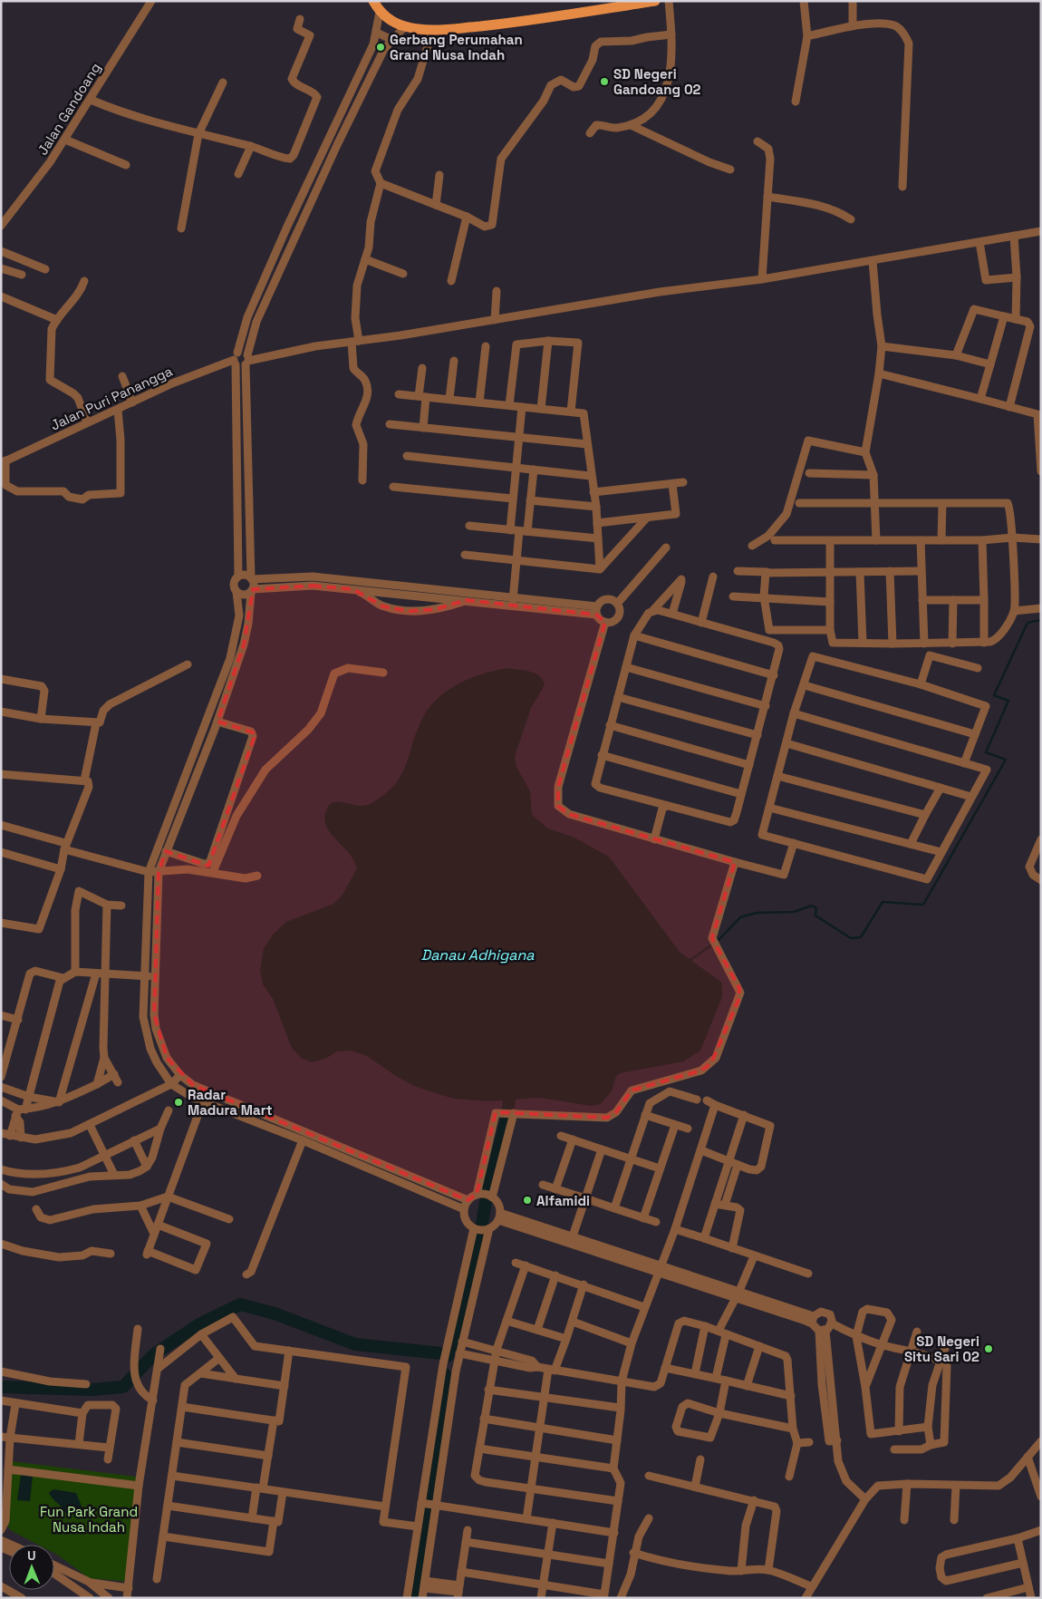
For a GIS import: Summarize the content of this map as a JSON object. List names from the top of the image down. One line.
{"streets":{"street":["Jalan Gandoang","Jalan Puri Panangga"]},"water":["Danau Adhigana"],"parks":["Fun Park Grand Nusa Indah"],"places":["Gerbang Perumahan Grand Nusa Indah","SD Negeri Gandoang 02","Radar Madura Mart","Alfamidi","SD Negeri Situ Sari 02"],"north":"top"}
